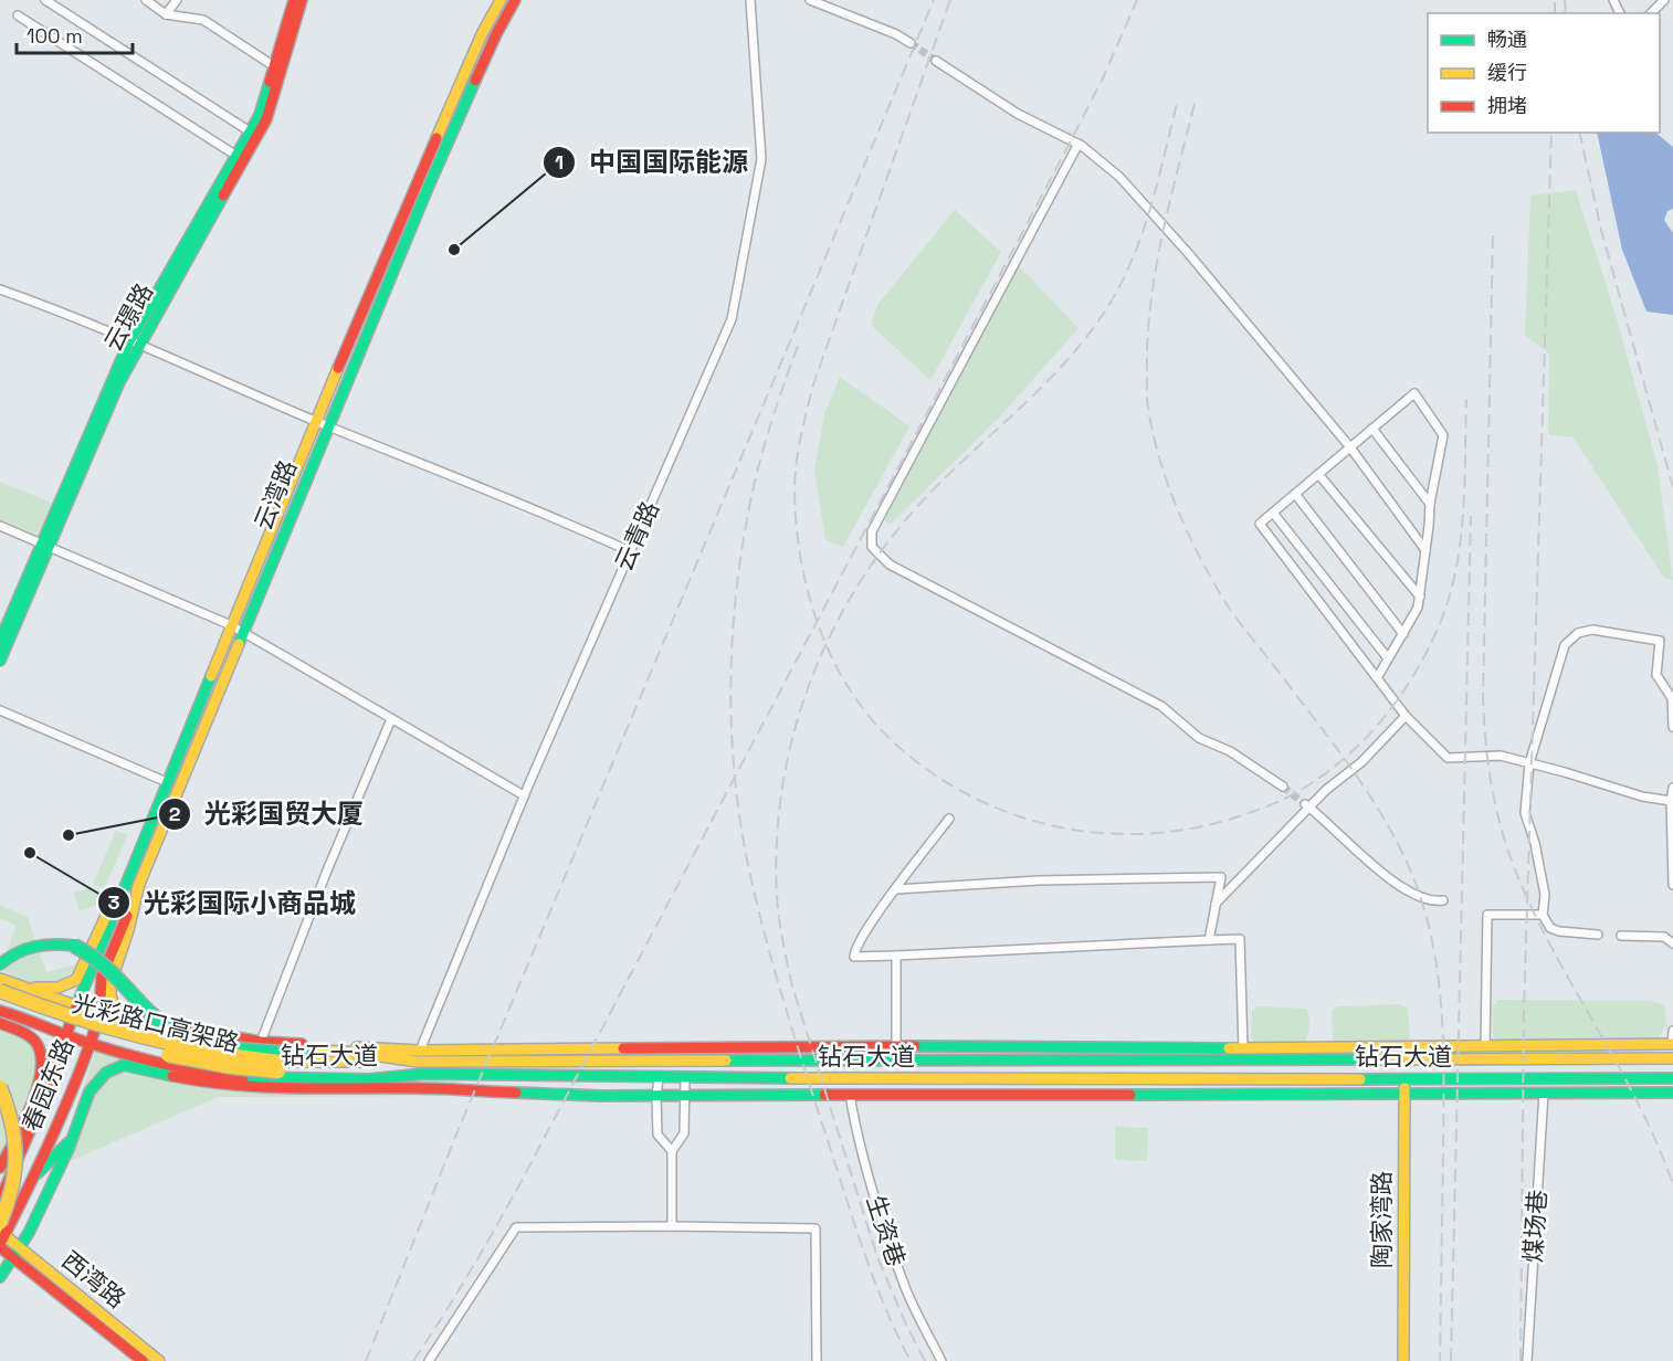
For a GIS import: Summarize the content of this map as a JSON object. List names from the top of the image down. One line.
{"streets":{"main road":["云璟路","云湾路","光彩路口高架路","钻石大道","春园东路","陶家湾路","西湾路"],"street":["云青路","煤场巷","生资巷"]},"crossings":[["云湾路","钻石大道"],["云湾路","春园东路"],["云青路","光彩路口高架路"],["云青路","钻石大道"],["光彩路口高架路","钻石大道"],["钻石大道","春园东路"],["钻石大道","陶家湾路"],["春园东路","西湾路"]],"places":["中国国际能源","光彩国贸大厦","光彩国际小商品城"],"legend":["畅通","缓行","拥堵"],"scale_bar":"100 m"}
